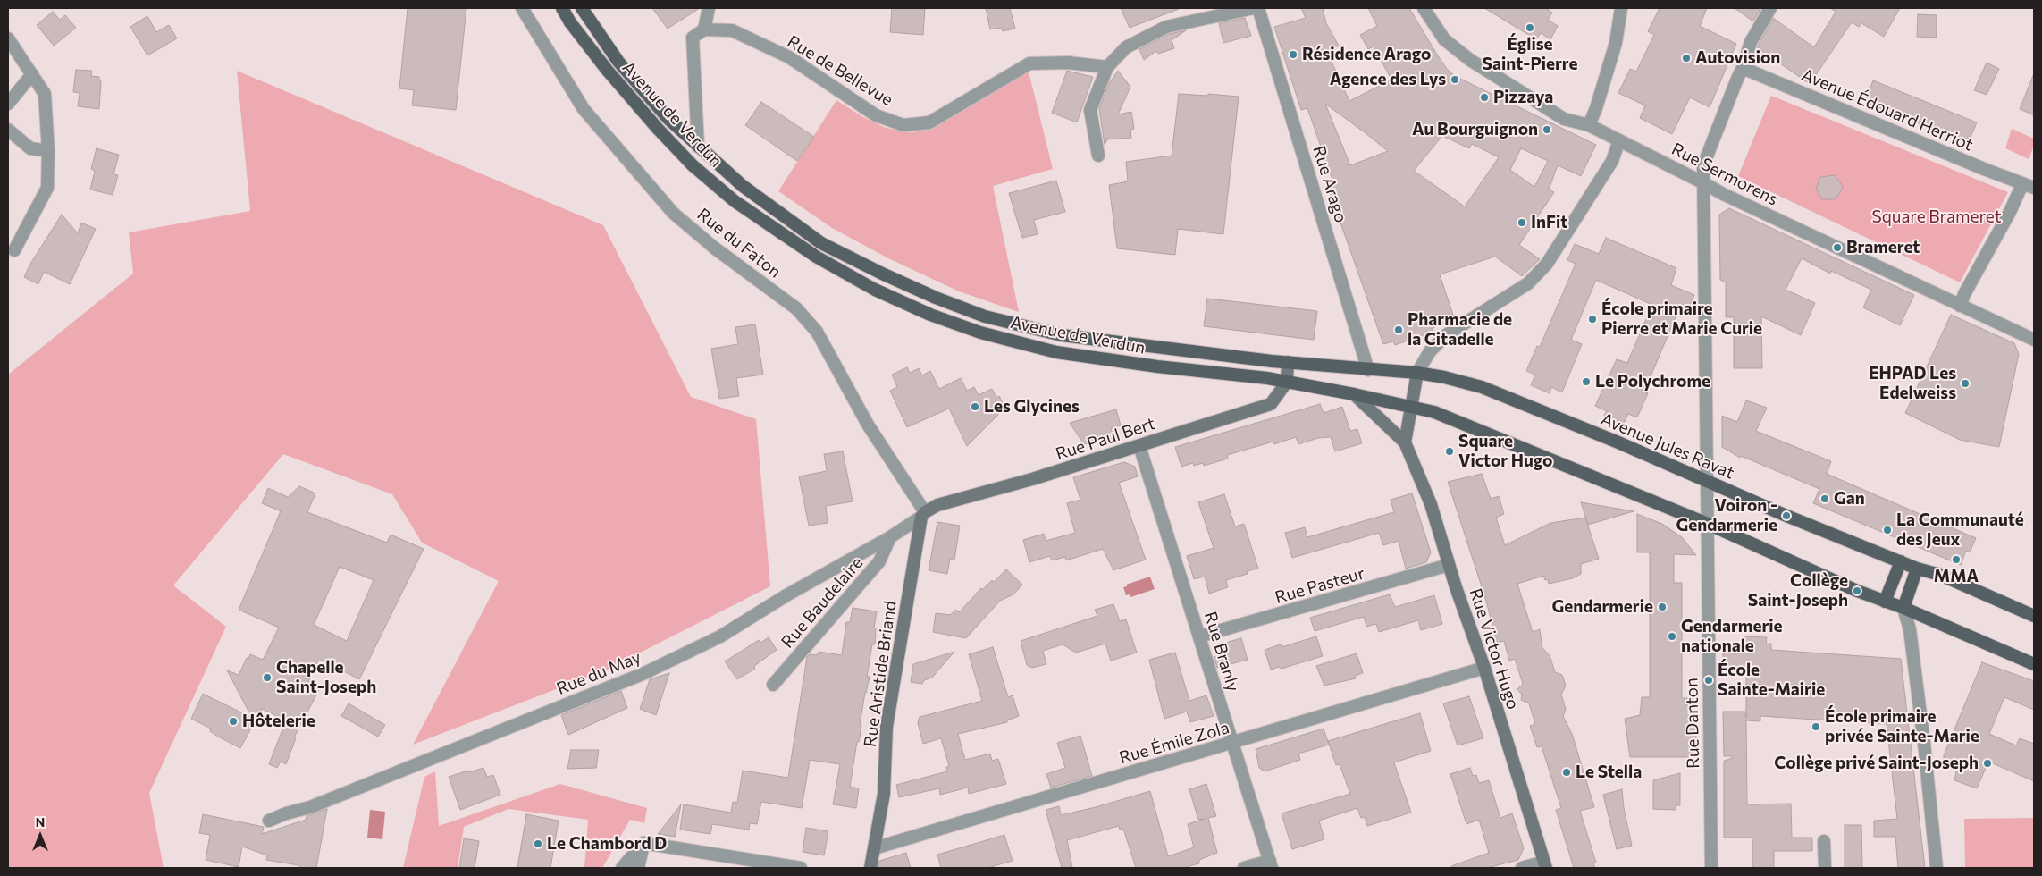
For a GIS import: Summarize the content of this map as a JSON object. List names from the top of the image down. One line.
{"streets":{"main road":["Avenue de Verdun","Rue Paul Bert","Avenue Jules Ravat","Rue Victor Hugo","Rue Aristide Briand"],"street":["Rue de Bellevue","Avenue Édouard Herriot","Rue Sermorens","Rue Arago","Rue du Faton","Rue Pasteur","Rue Baudelaire","Rue Branly","Rue du May","Rue Danton","Rue Émile Zola"]},"crossings":[["Avenue de Verdun","Rue Arago"],["Avenue de Verdun","Rue Paul Bert"],["Avenue de Verdun","Avenue Jules Ravat"],["Avenue de Verdun","Rue Victor Hugo"],["Rue Sermorens","Rue Danton"],["Rue du Faton","Rue Paul Bert"],["Rue du Faton","Rue du May"],["Rue du Faton","Rue Aristide Briand"],["Rue Paul Bert","Rue Branly"],["Rue Paul Bert","Rue du May"],["Rue Paul Bert","Rue Aristide Briand"],["Avenue Jules Ravat","Rue Danton"],["Rue Pasteur","Rue Victor Hugo"],["Rue Pasteur","Rue Branly"],["Rue Baudelaire","Rue du May"],["Rue Victor Hugo","Rue Émile Zola"],["Rue Branly","Rue Émile Zola"],["Rue du May","Rue Aristide Briand"],["Rue Aristide Briand","Rue Émile Zola"]],"parks":["Square Brameret"],"places":["Église Saint-Pierre","Résidence Arago","Autovision","Agence des Lys","Pizzaya","Au Bourguignon","InFit","Brameret","École primaire Pierre et Marie Curie","Pharmacie de la Citadelle","Le Polychrome","EHPAD Les Edelweiss","Les Glycines","Square Victor Hugo","Gan","Voiron - Gendarmerie","La Communauté des Jeux","MMA","Collège Saint-Joseph","Gendarmerie","Gendarmerie nationale","Chapelle Saint-Joseph","École Sainte-Mairie","Hôtelerie","École primaire privée Sainte-Marie","Collège privé Saint-Joseph","Le Stella","Le Chambord D"],"north":"top"}
